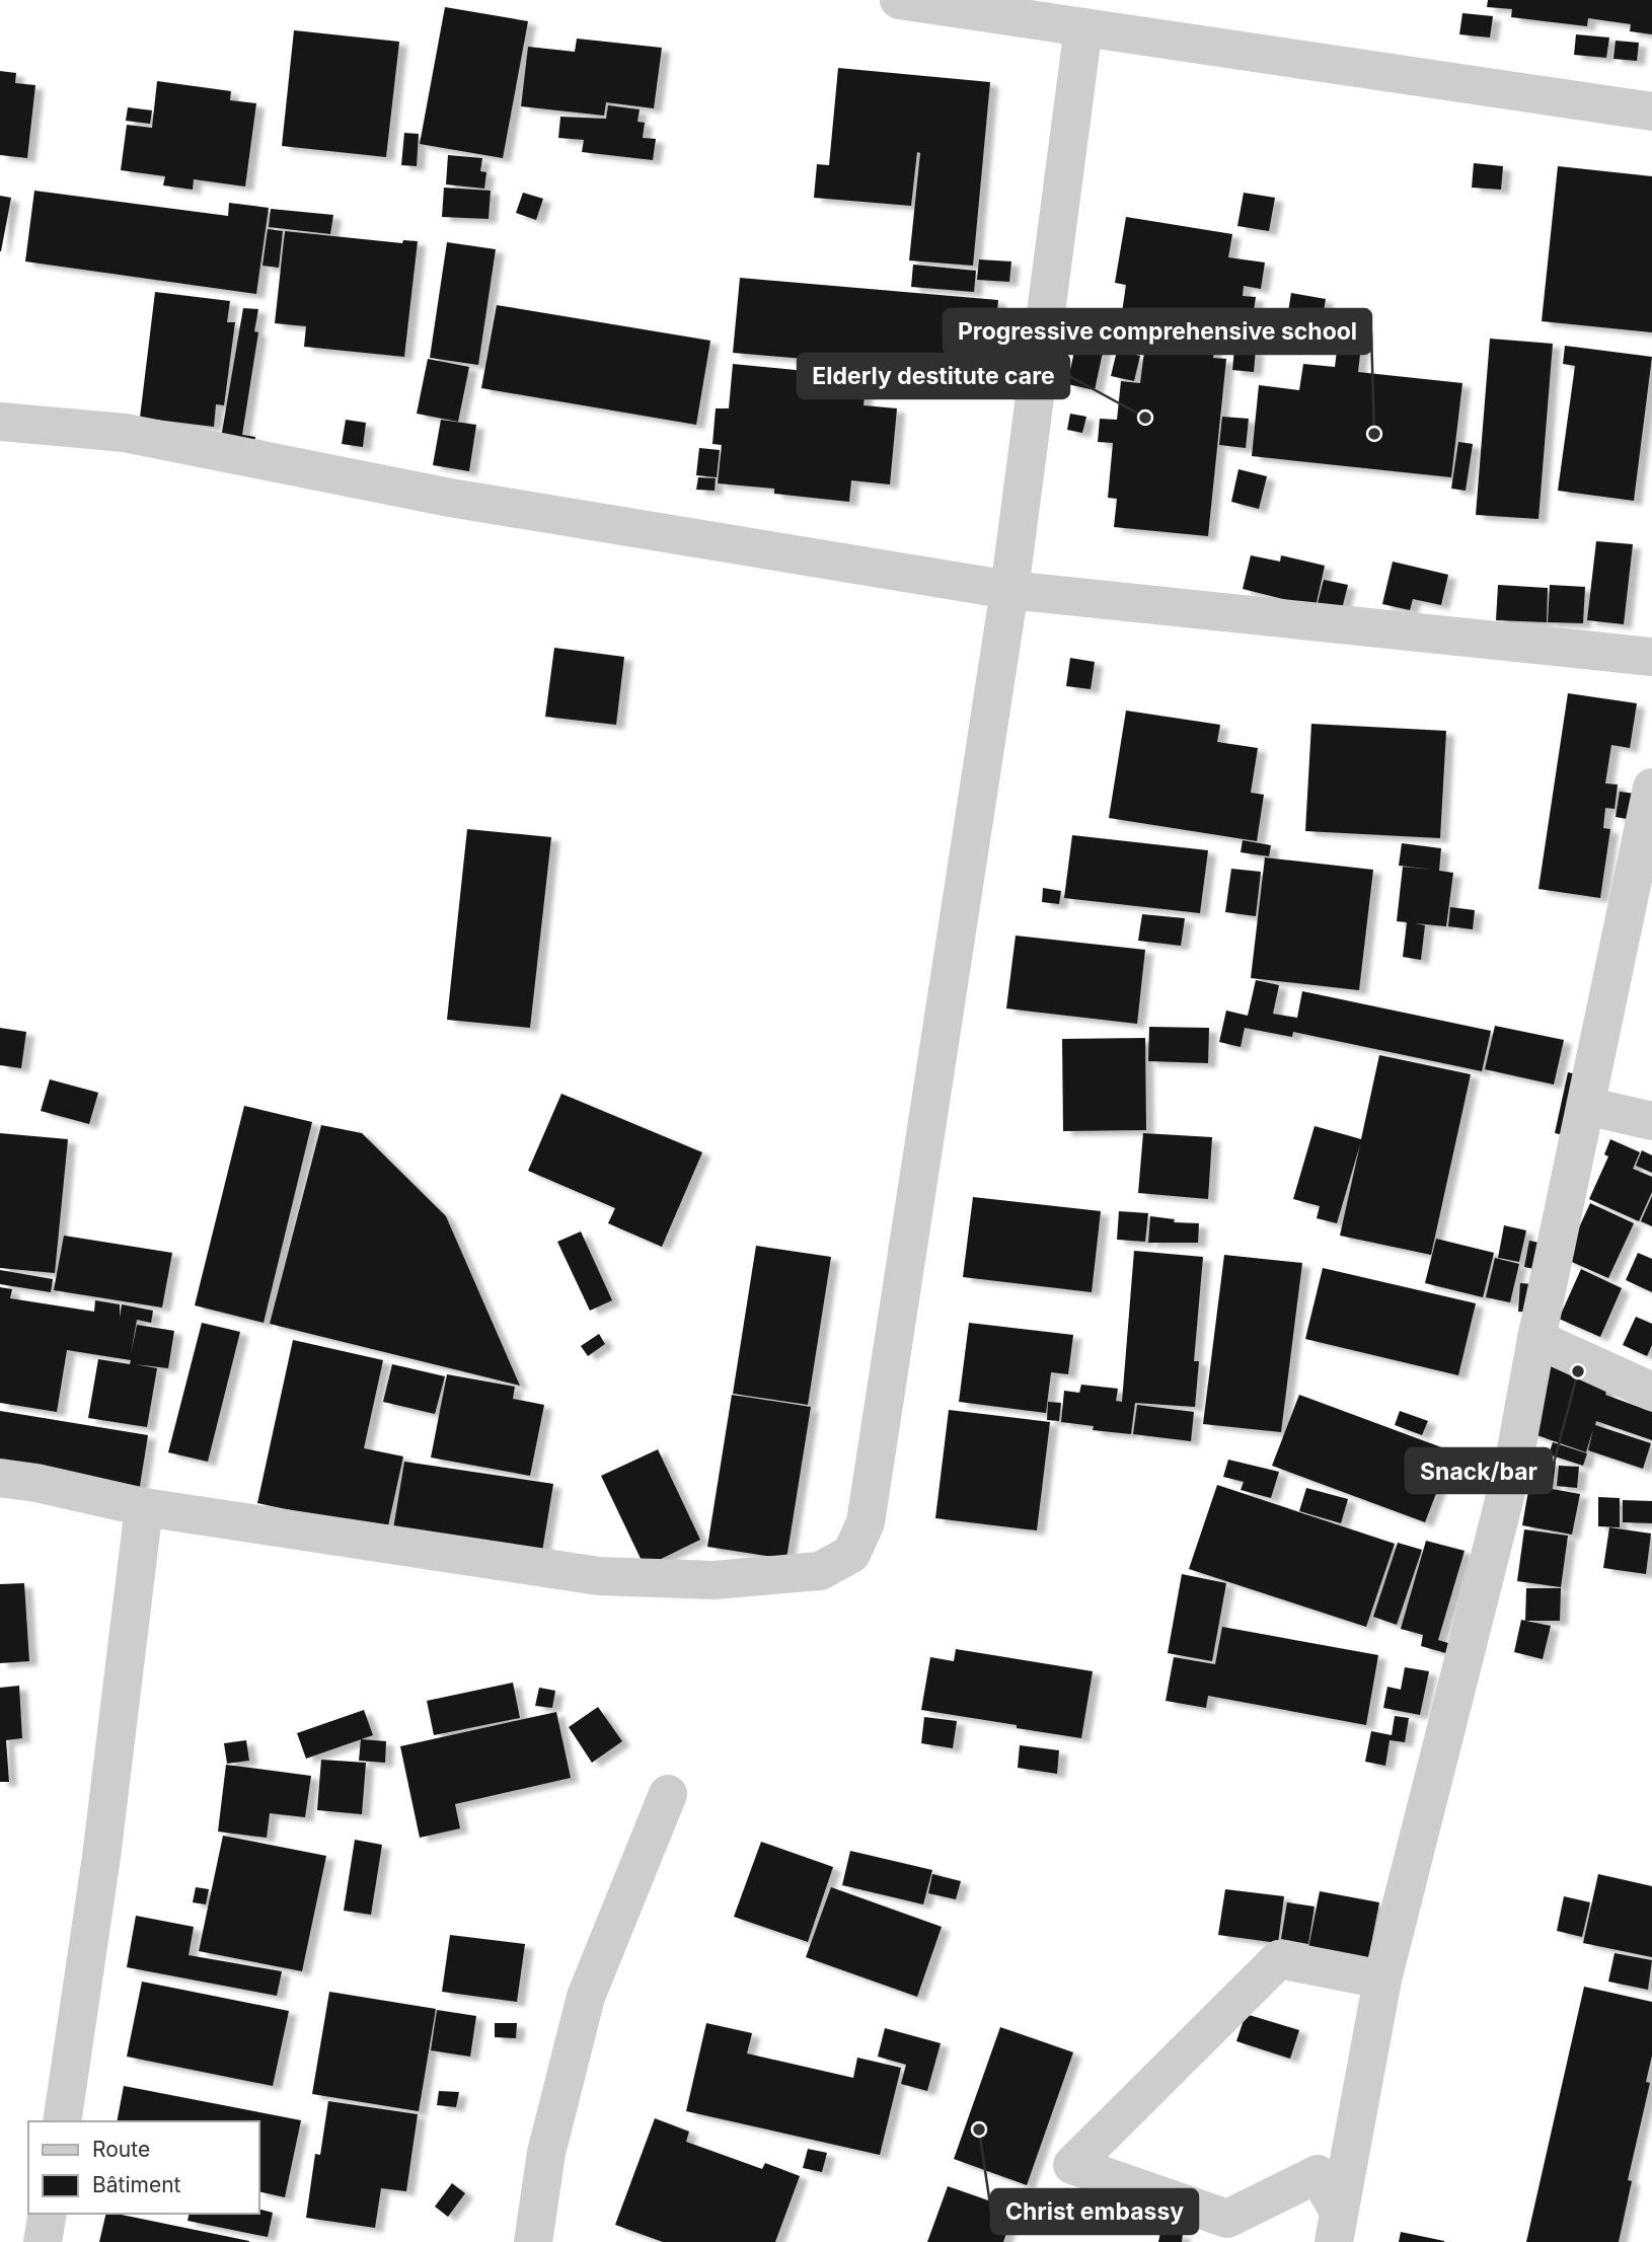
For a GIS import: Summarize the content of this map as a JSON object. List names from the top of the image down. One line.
{"places":["Elderly destitute care","Progressive comprehensive school","Snack/bar","Christ embassy"],"legend":["Route","Bâtiment"]}
